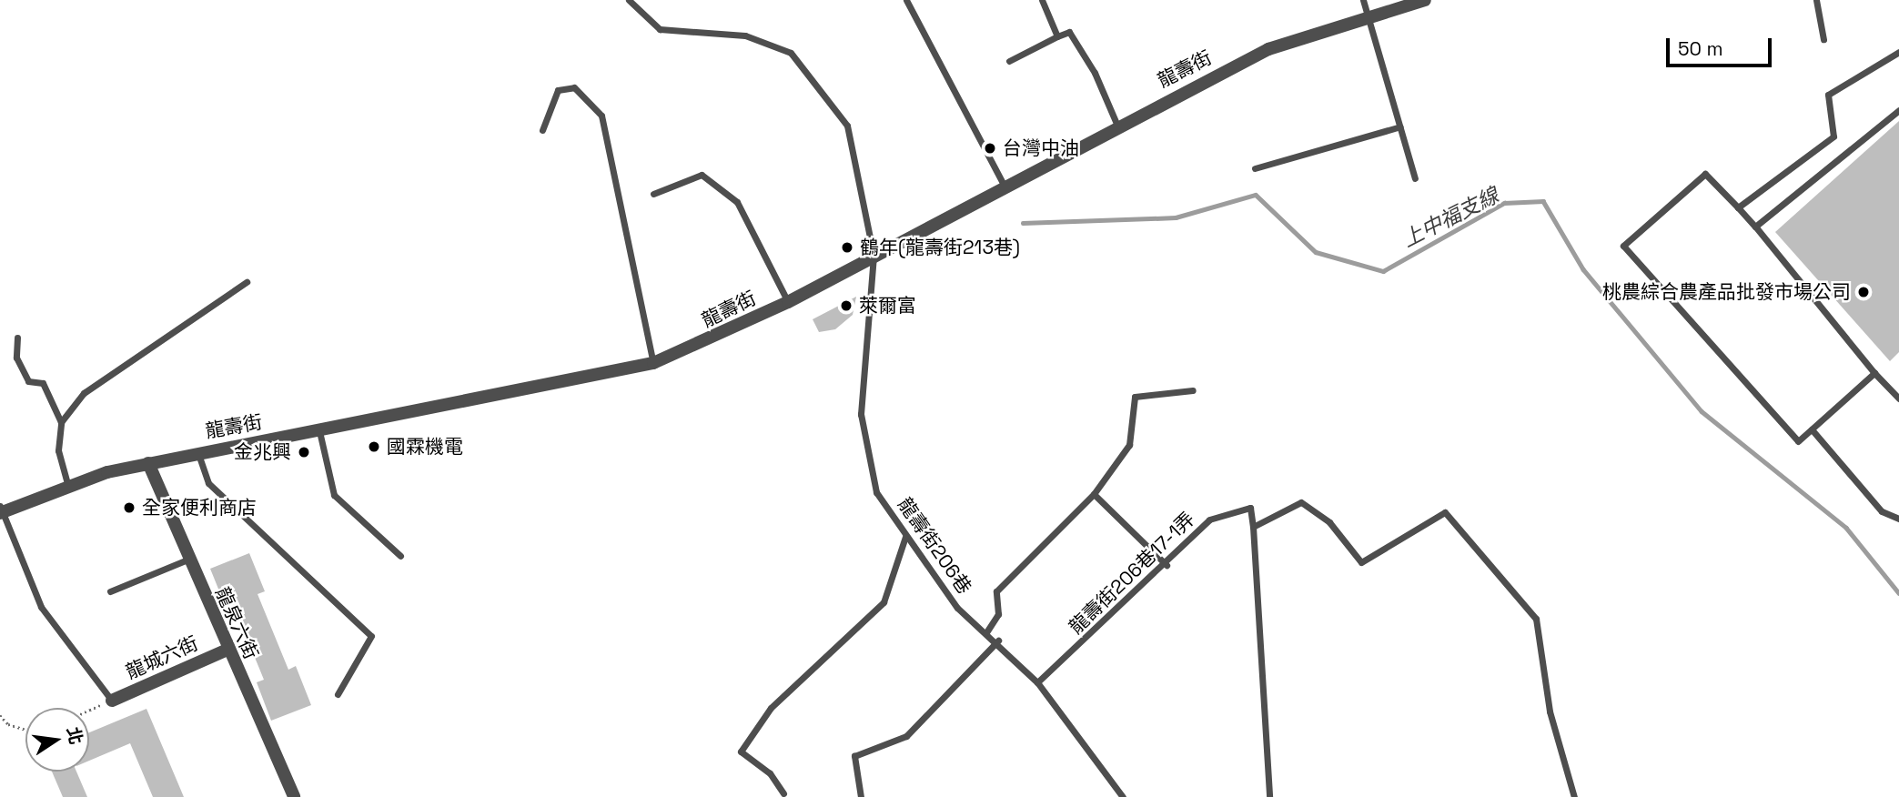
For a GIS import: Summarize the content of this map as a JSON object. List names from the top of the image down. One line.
{"streets":{"street":["龍壽街","龍泉六街","龍城六街"],"lane":["龍壽街206巷","龍壽街206巷17-1弄"]},"crossings":[["龍壽街","龍壽街206巷"],["龍壽街","龍泉六街"],["龍壽街206巷","龍壽街206巷17-1弄"],["龍泉六街","龍城六街"]],"water":["上中福支線"],"places":["台灣中油","鶴年(龍壽街213巷)","桃農綜合農產品批發市場公司","萊爾富","國霖機電","金兆興","全家便利商店"],"scale_bar":"50 m","north":"right"}
